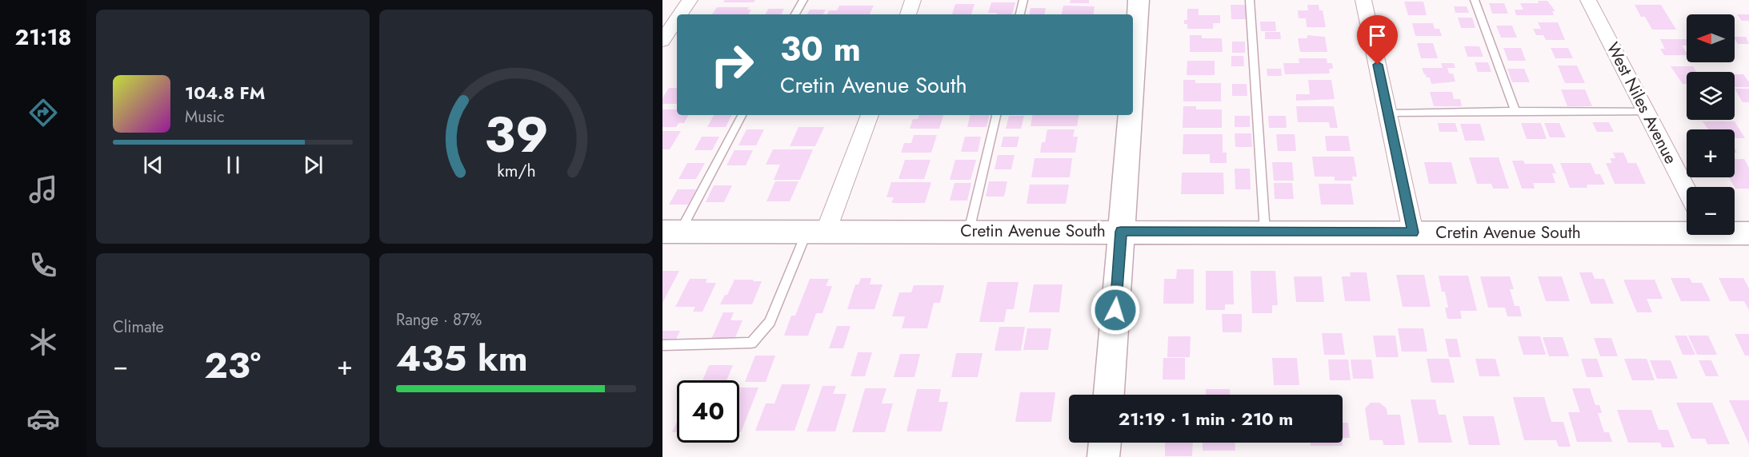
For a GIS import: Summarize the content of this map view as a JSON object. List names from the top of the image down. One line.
{"streets":{"main road":["Cretin Avenue South"],"street":["West Niles Avenue"]},"north":"left","page":{"tabs":"21:18","map_buttons":["+","−"],"turn":["30 m","Cretin Avenue South"],"song":["104.8 FM","Music"],"tile":["Climate",["Range · 87%","435 km"]],"heat":["−","23°","+"],"limit":"40","trip":"21:19 · 1 min · 210 m","gauge":["39","km/h"]}}
